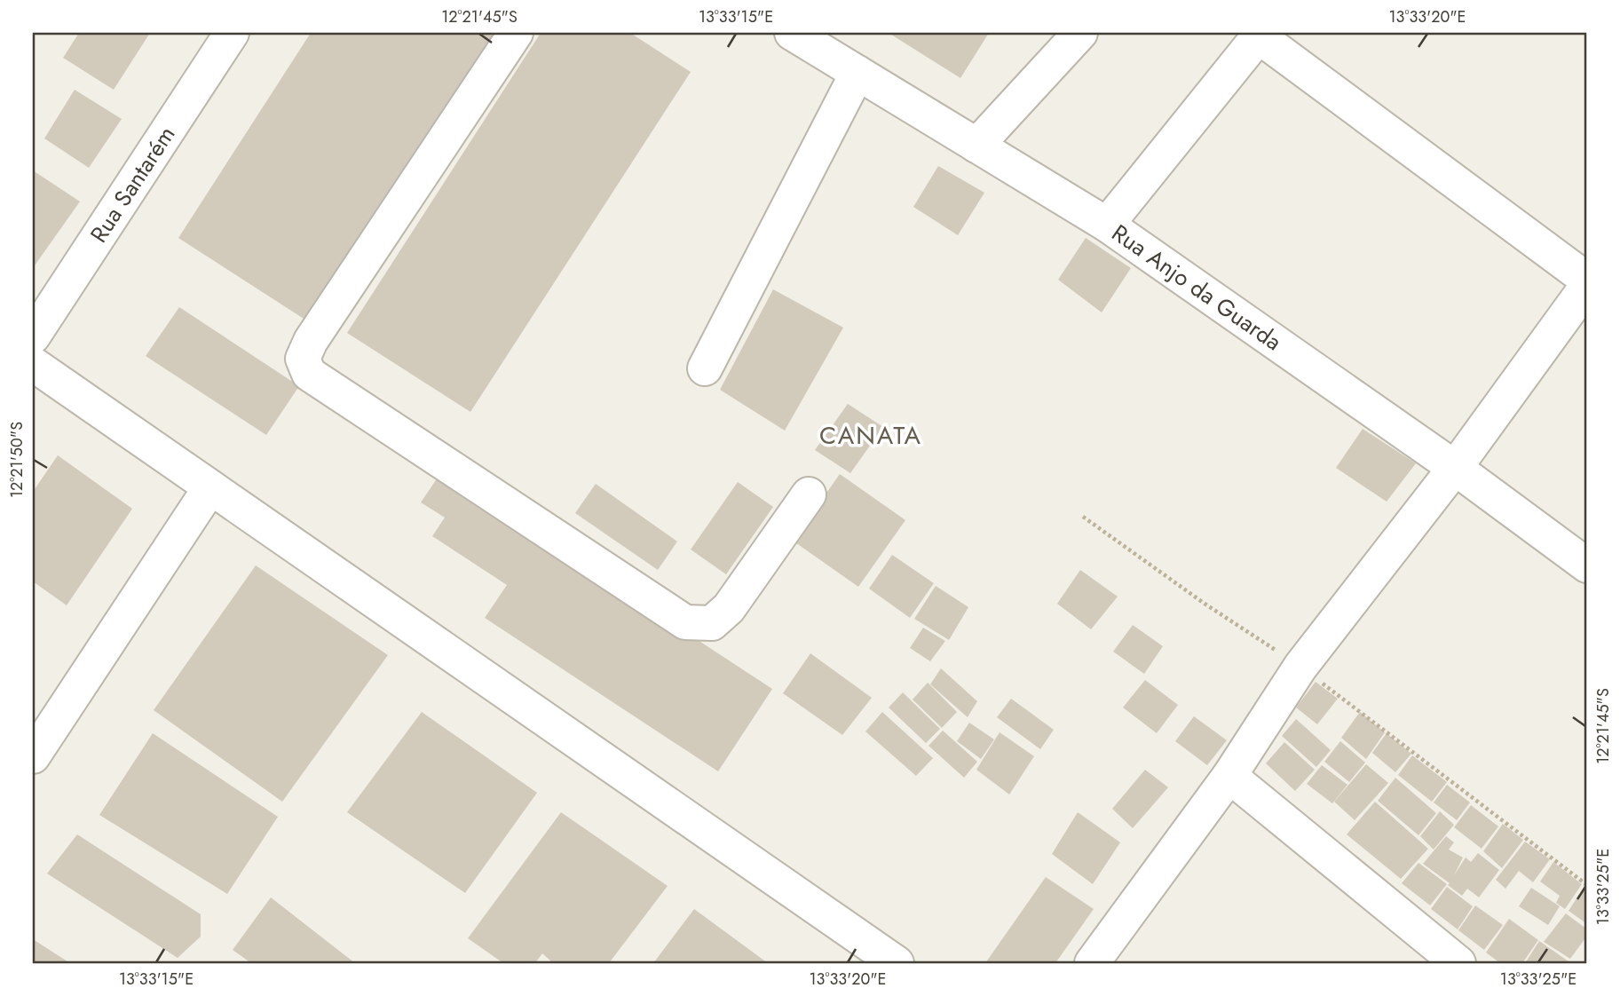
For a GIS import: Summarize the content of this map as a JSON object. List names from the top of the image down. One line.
{"streets":{"street":["Rua Santarém","Rua Anjo da Guarda"]},"districts":["CANATA"],"coordinates":["12°21'45\"S","13°33'15\"E","13°33'20\"E","12°21'50\"S","13°33'25\"E"]}
